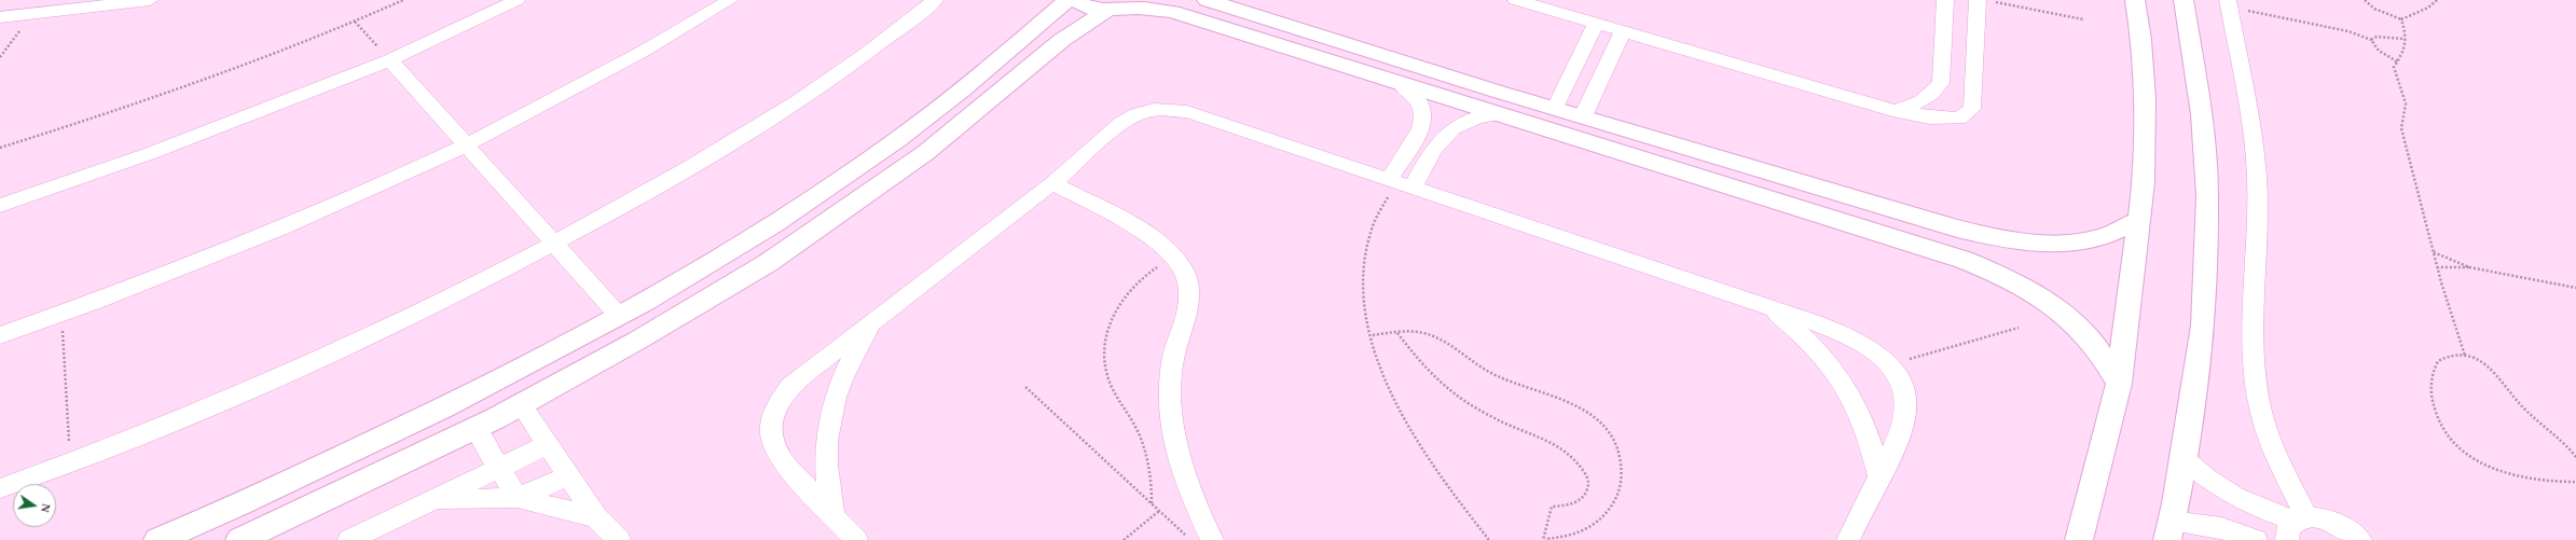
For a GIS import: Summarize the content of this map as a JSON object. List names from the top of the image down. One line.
{"north":"right"}
